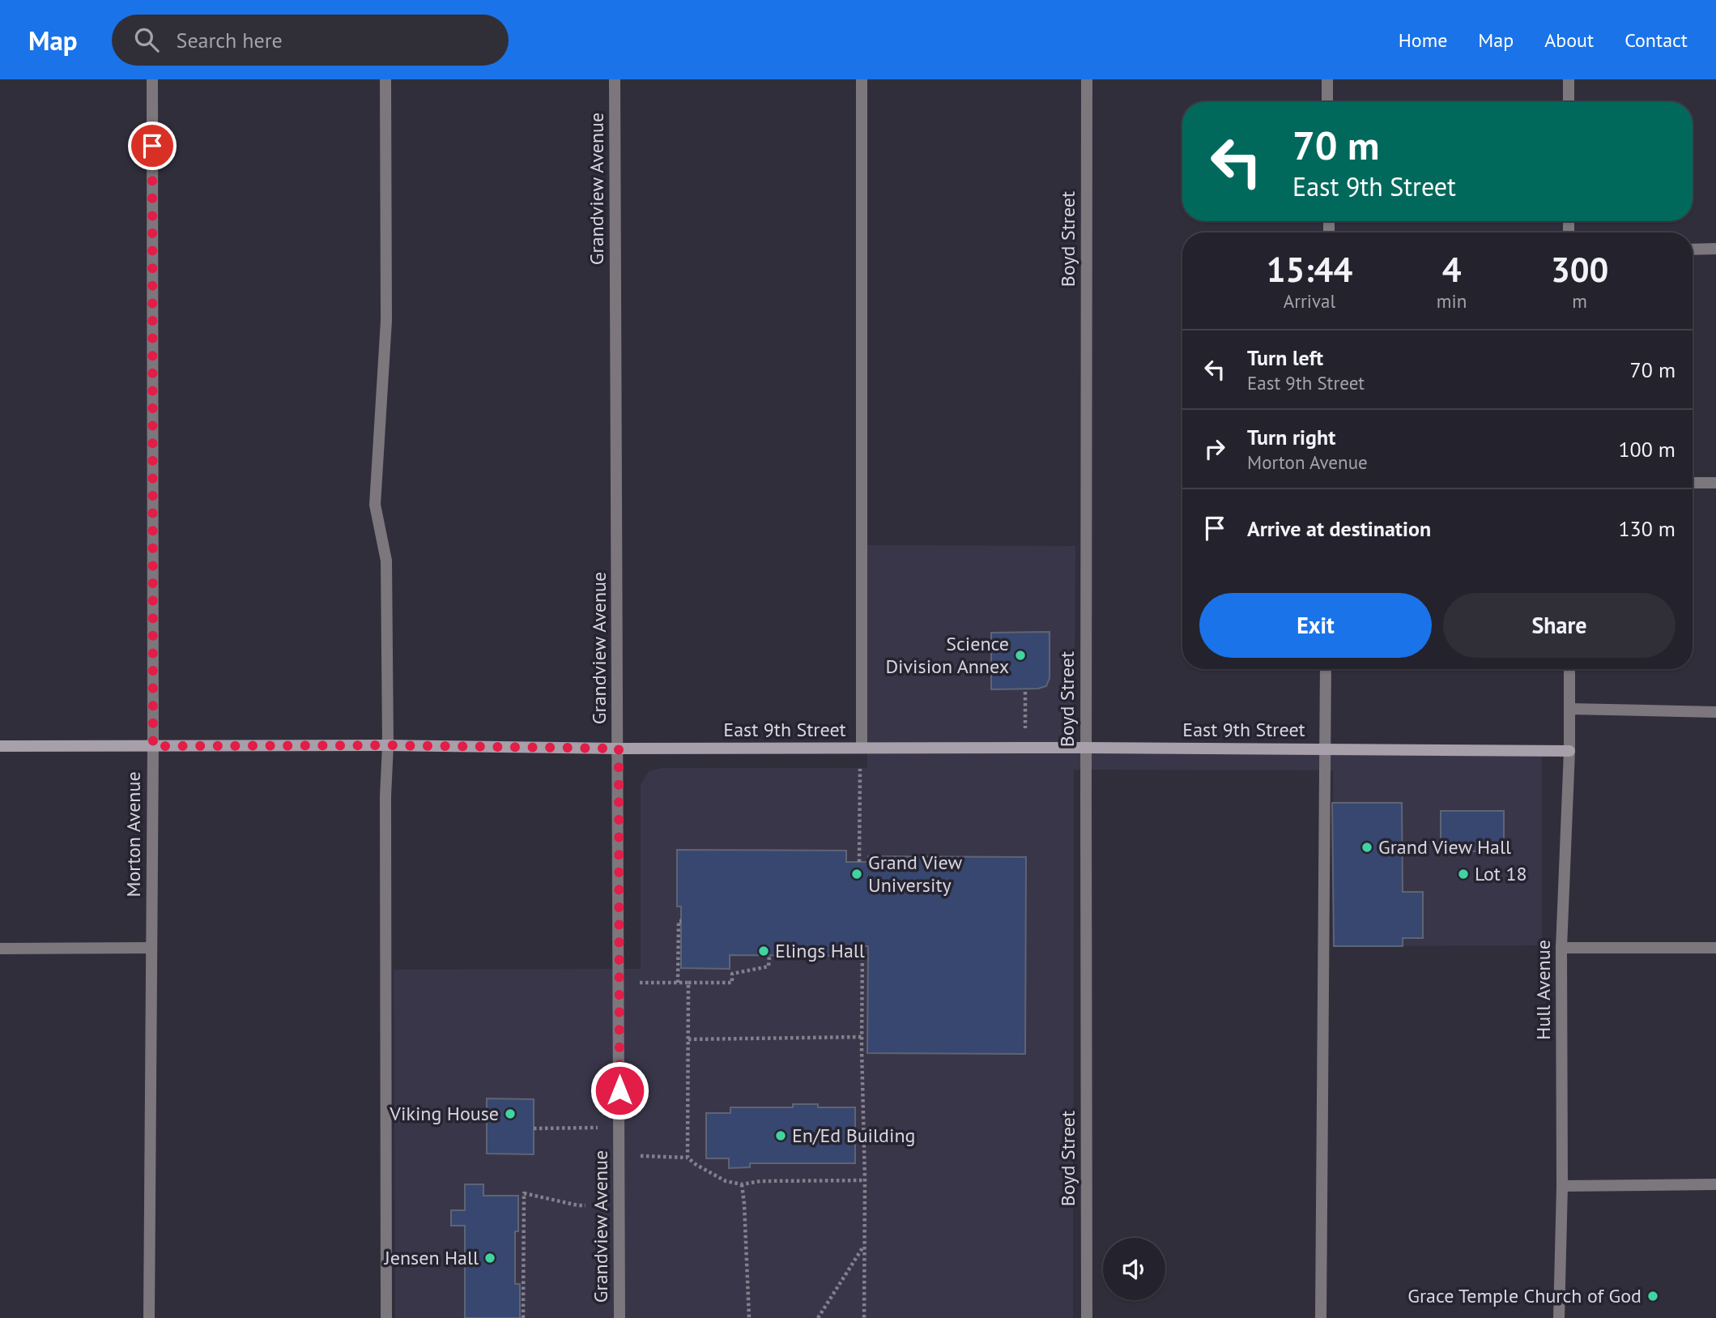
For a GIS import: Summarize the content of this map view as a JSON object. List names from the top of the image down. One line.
{"streets":{"street":["Grandview Avenue","Boyd Street","East 9th Street","Morton Avenue","Hull Avenue"]},"crossings":[["Grandview Avenue","East 9th Street"],["Boyd Street","East 9th Street"],["East 9th Street","Morton Avenue"],["East 9th Street","Hull Avenue"]],"places":["Science Division Annex","Grand View Hall","Grand View University","Lot 18","Elings Hall","Viking House","En/Ed Building","Jensen Hall","Grace Temple Church of God"],"page":{"header":"Map","search":"Search here","nav":["Home","Map","About","Contact"],"turn":["70 m","East 9th Street"],"eta":["15:44","Arrival","4","min","300","m"],"list":[{"name":"Turn left","note":"East 9th Street","value":"70 m"},{"name":"Turn right","note":"Morton Avenue","value":"100 m"},{"name":"Arrive at destination","value":"130 m"}],"buttons":["Exit","Share"]}}
